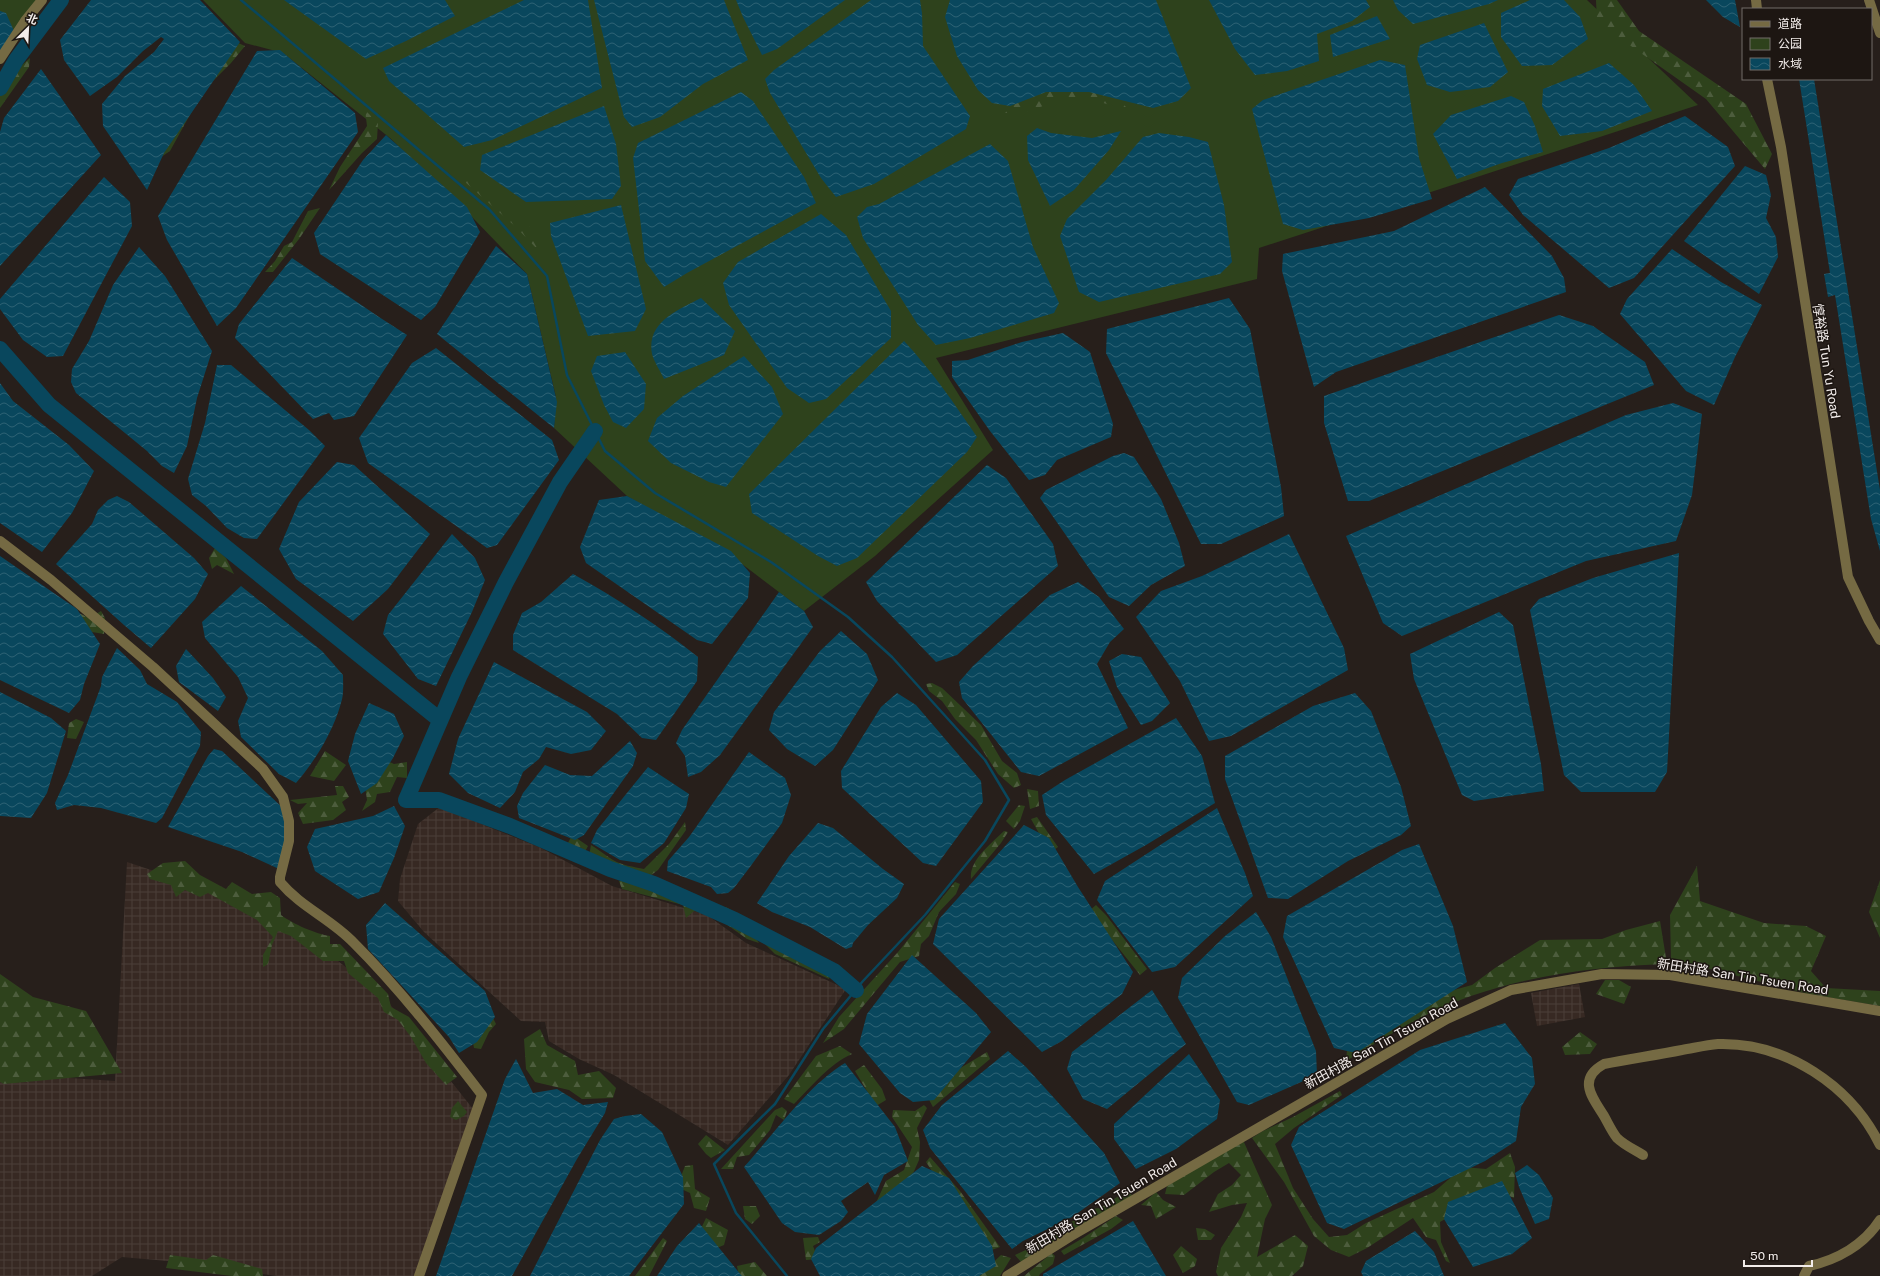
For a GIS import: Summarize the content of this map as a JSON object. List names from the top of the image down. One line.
{"streets":{"street":["惇裕路 Tun Yu Road","新田村路 San Tin Tsuen Road"]},"legend":["道路","公园","水域"],"scale_bar":"50 m","north":"top right"}
